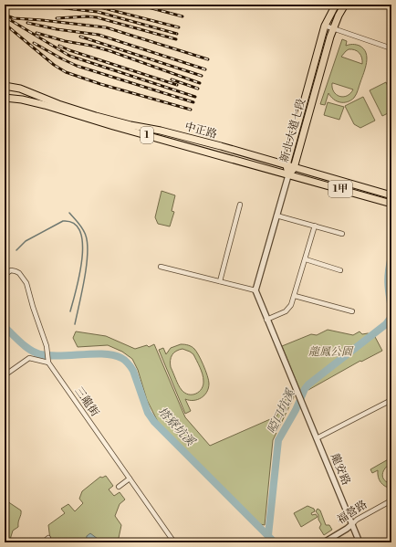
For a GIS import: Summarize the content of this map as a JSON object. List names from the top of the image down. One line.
{"streets":{"main road":["中正路","新北大道七段","1","1甲"],"street":["三龍街","龍安路","福營路"]},"crossings":[["中正路","新北大道七段"],["龍安路","福營路"]],"water":["啞口坑溪","塔寮坑溪"],"parks":["龍鳳公園"]}
